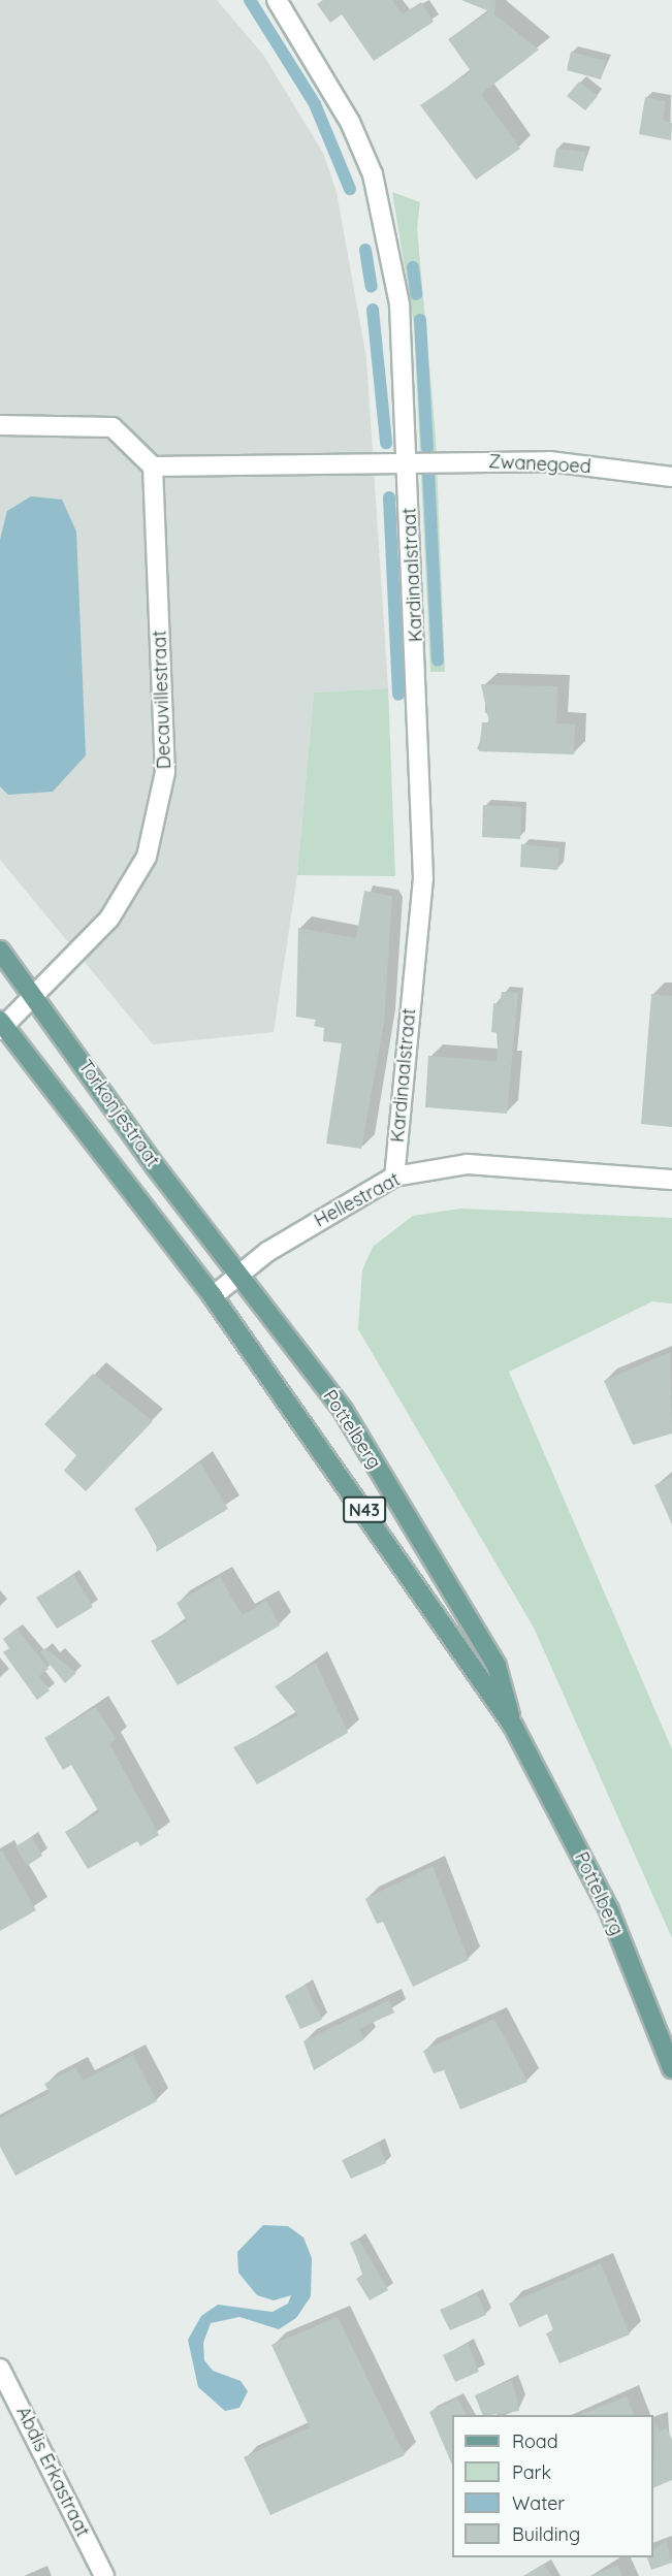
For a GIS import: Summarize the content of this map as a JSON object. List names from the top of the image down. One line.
{"streets":{"main road":["Torkonjestraat","Pottelberg","N43"],"street":["Zwanegoed","Kardinaalstraat","Decauvillestraat","Hellestraat","Abdis Erkastraat"]},"crossings":[["Zwanegoed","Kardinaalstraat"],["Kardinaalstraat","Hellestraat"],["Decauvillestraat","Torkonjestraat"],["Torkonjestraat","Hellestraat"],["Torkonjestraat","Pottelberg"],["Hellestraat","Pottelberg"]],"legend":["Road","Park","Water","Building"]}
